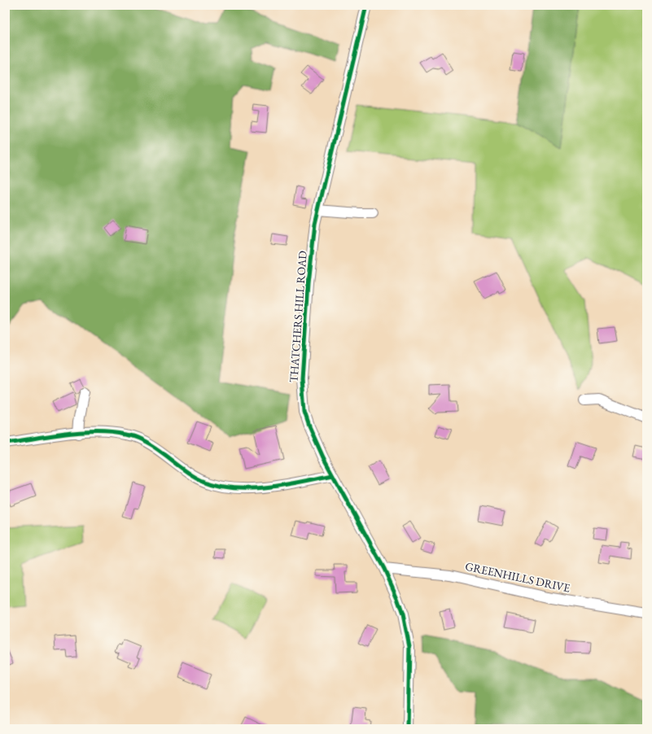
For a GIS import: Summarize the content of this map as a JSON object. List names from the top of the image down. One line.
{"streets":{"street":["THATCHERS HILL ROAD","GREENHILLS DRIVE"]},"crossings":[["THATCHERS HILL ROAD","GREENHILLS DRIVE"]]}
